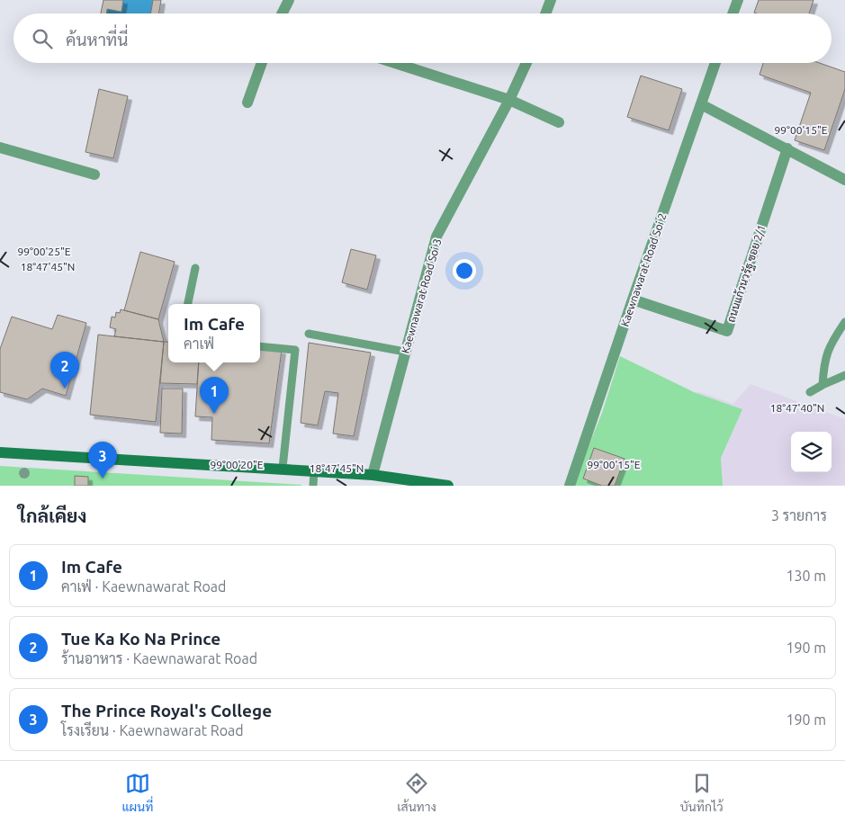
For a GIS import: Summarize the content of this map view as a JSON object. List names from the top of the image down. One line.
{"streets":{"street":["Kaewnawarat Road Soi 2","ถนนแก้วนวรัฐ ซอย 2/1","Kaewnawarat Road Soi 3"]},"crossings":[["Kaewnawarat Road Soi 2","ถนนแก้วนวรัฐ ซอย 2/1"]],"page":{"search":"ค้นหาที่นี่","popup":["Im Cafe","คาเฟ่"],"pins":["2","1","3"],"heading":["ใกล้เคียง","3 รายการ"],"list":[{"mark":"1","name":"Im Cafe","note":"คาเฟ่ · Kaewnawarat Road","value":"130 m"},{"mark":"2","name":"Tue Ka Ko Na Prince","note":"ร้านอาหาร · Kaewnawarat Road","value":"190 m"},{"mark":"3","name":"The Prince Royal's College","note":"โรงเรียน · Kaewnawarat Road","value":"190 m"}],"nav":["แผนที่","เส้นทาง","บันทึกไว้"]},"coordinates":["99°00'15\"E","99°00'25\"E","18°47'45\"N","18°47'40\"N","99°00'20\"E"]}
